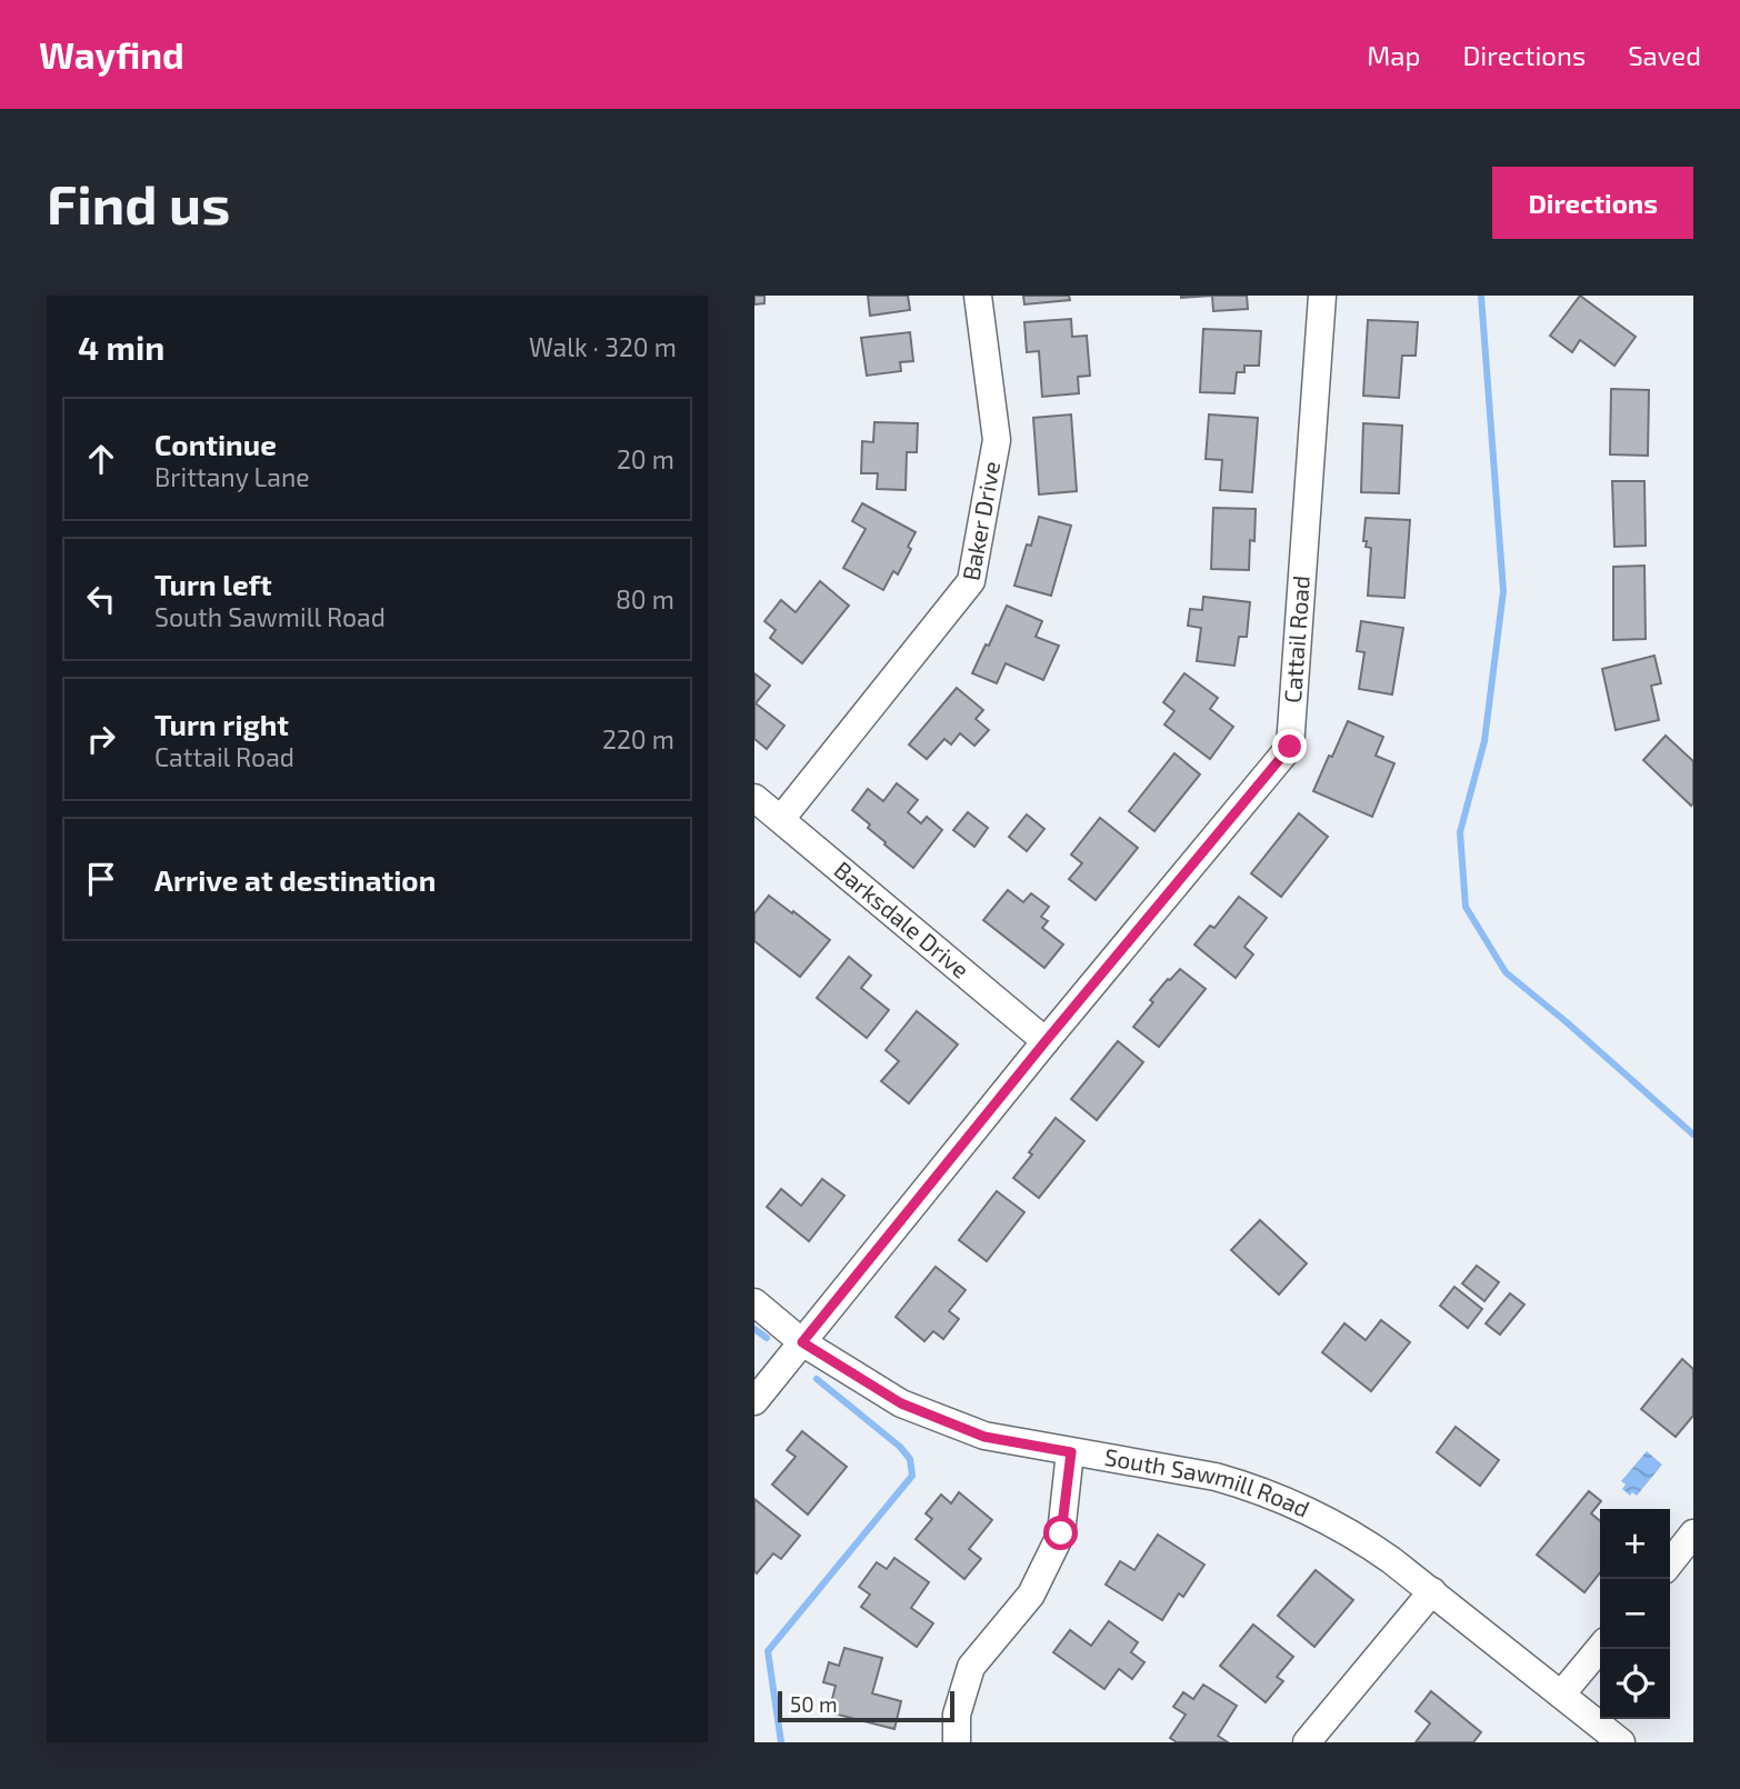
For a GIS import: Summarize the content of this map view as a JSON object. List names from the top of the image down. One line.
{"streets":{"street":["Baker Drive","Cattail Road","Barksdale Drive","South Sawmill Road"]},"crossings":[["Baker Drive","Barksdale Drive"],["Cattail Road","Barksdale Drive"],["Cattail Road","South Sawmill Road"]],"scale_bar":"50 m","page":{"header":"Wayfind","nav":["Map","Directions","Saved"],"buttons":"Directions","title":"Find us","heading":["4 min","Walk · 320 m"],"list":[["Continue","Brittany Lane","20 m"],["Turn left","South Sawmill Road","80 m"],["Turn right","Cattail Road","220 m"],"Arrive at destination"],"map_buttons":["+","−"],"scale":"50 m"}}
